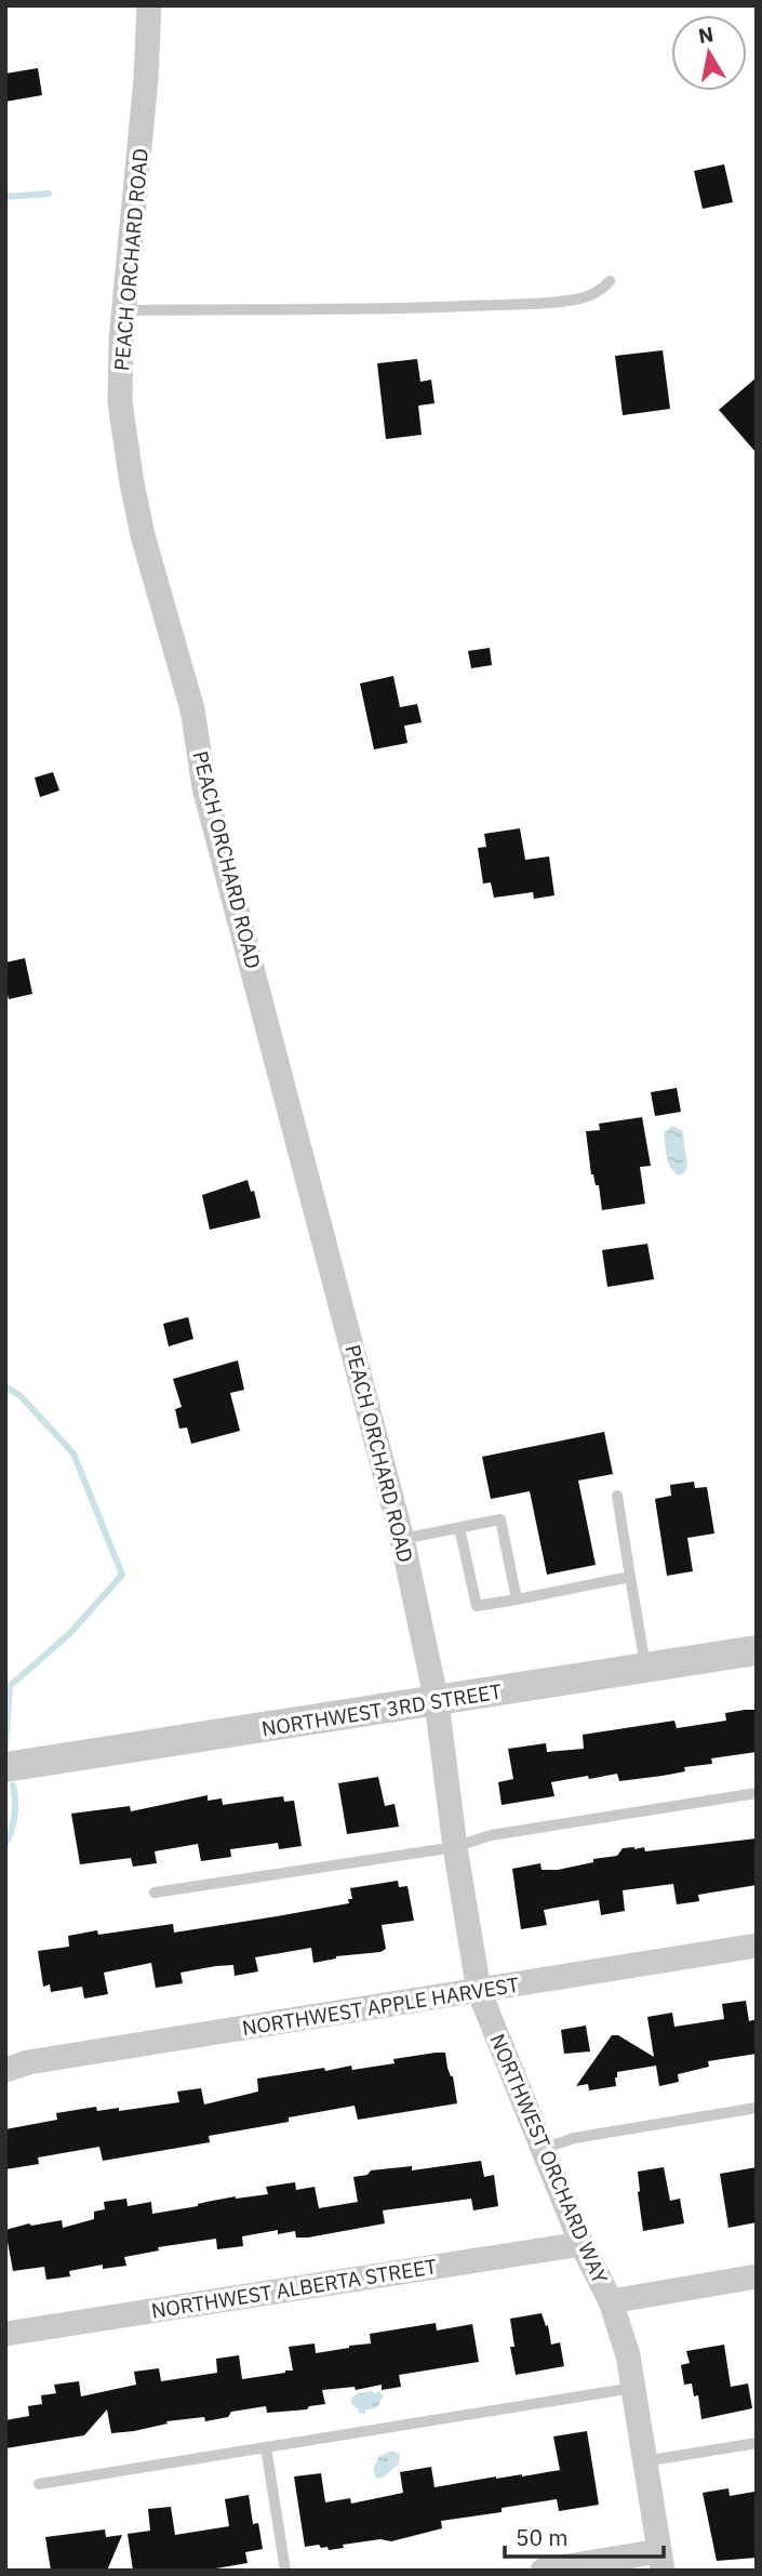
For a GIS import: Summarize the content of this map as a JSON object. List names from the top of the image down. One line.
{"streets":{"street":["PEACH ORCHARD ROAD","NORTHWEST 3RD STREET","NORTHWEST APPLE HARVEST","NORTHWEST ORCHARD WAY","NORTHWEST ALBERTA STREET"]},"crossings":[["PEACH ORCHARD ROAD","NORTHWEST 3RD STREET"],["PEACH ORCHARD ROAD","NORTHWEST ORCHARD WAY"],["NORTHWEST 3RD STREET","NORTHWEST ORCHARD WAY"],["NORTHWEST APPLE HARVEST","NORTHWEST ORCHARD WAY"],["NORTHWEST ORCHARD WAY","NORTHWEST ALBERTA STREET"]],"scale_bar":"50 m","north":"top"}
